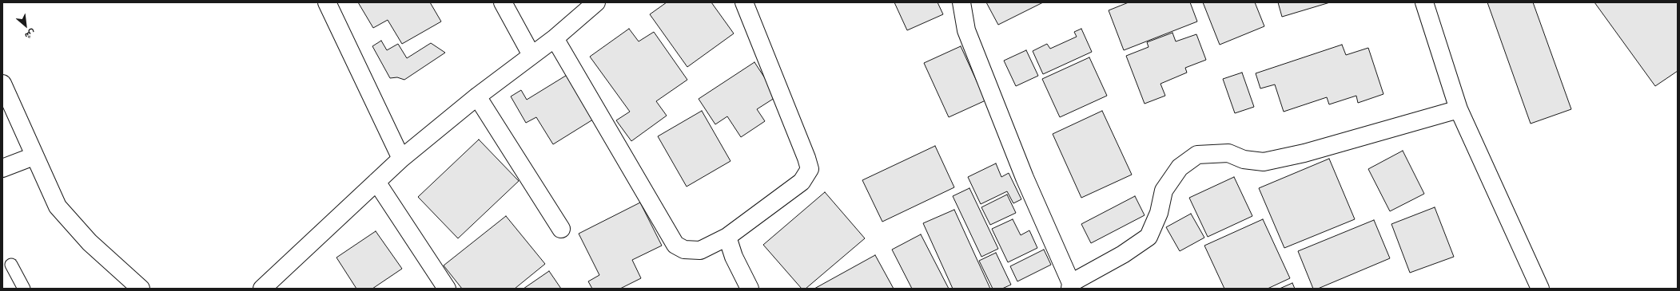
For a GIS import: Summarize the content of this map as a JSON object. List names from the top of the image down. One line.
{"north":"bottom right"}
